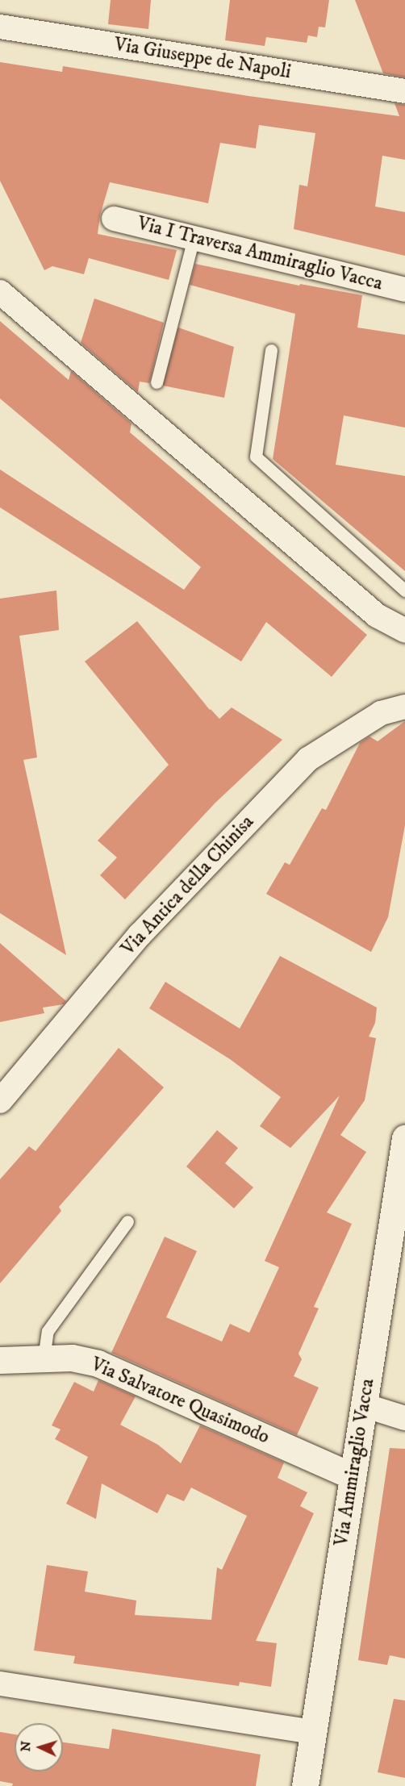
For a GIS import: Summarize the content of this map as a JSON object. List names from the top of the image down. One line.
{"streets":{"street":["Via Giuseppe de Napoli","Via I Traversa Ammiraglio Vacca","Via Antica della Chinisa","Via Salvatore Quasimodo","Via Ammiraglio Vacca"]},"crossings":[["Via Salvatore Quasimodo","Via Ammiraglio Vacca"]],"north":"left"}
